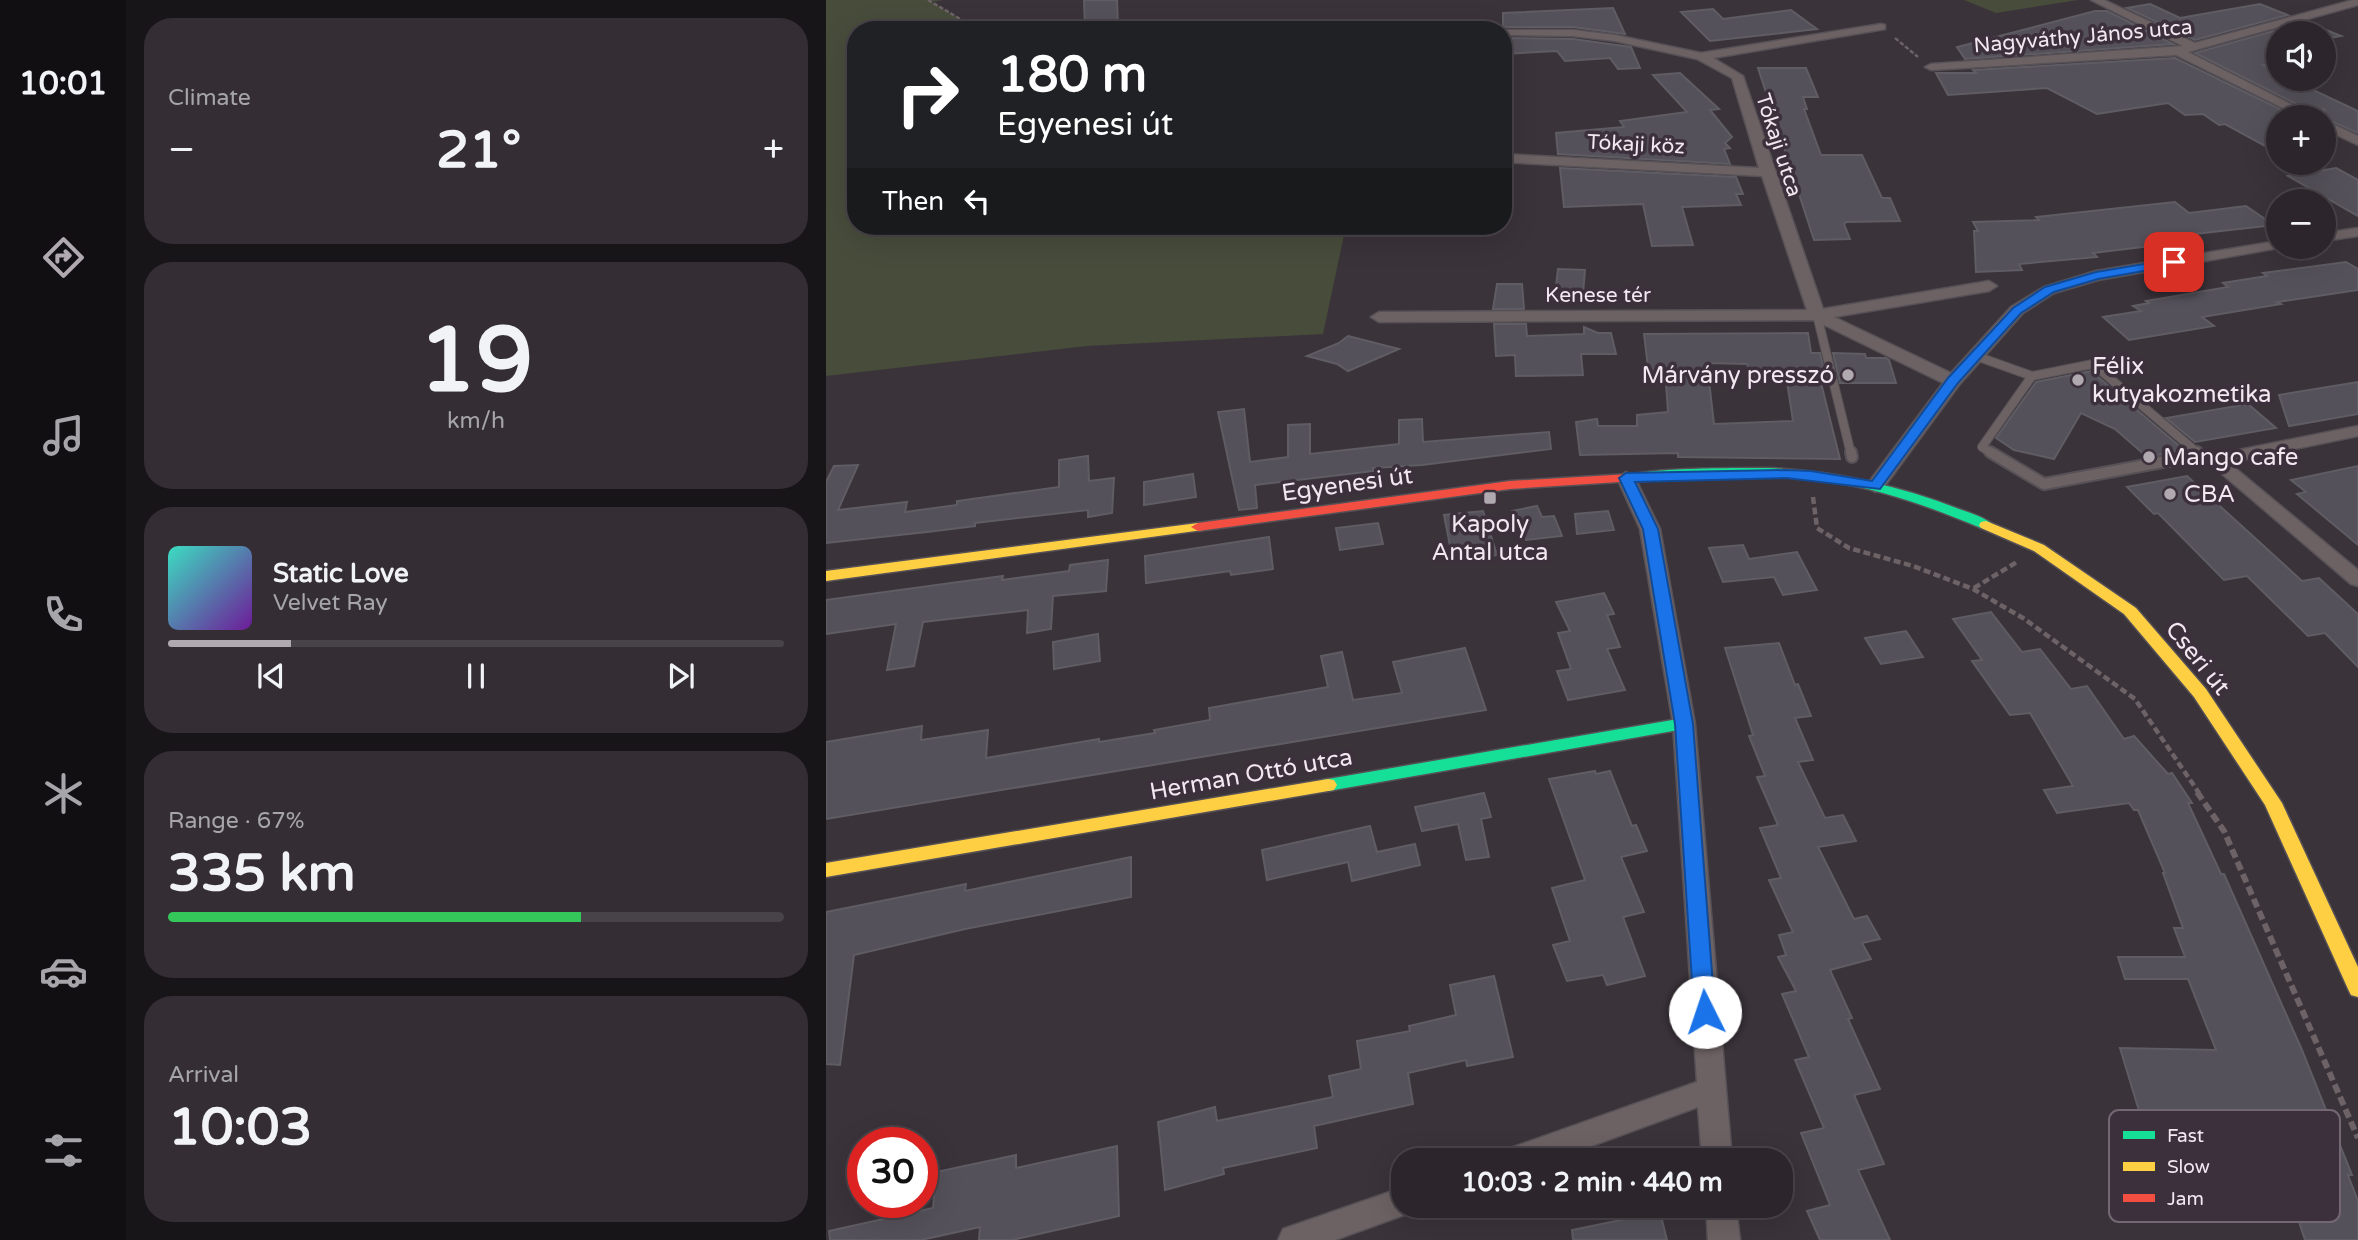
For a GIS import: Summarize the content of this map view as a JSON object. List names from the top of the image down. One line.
{"streets":{"street":["Nagyváthy János utca","Tókaji köz","Tókaji utca","Kenese tér","Egyenesi út","Cseri út","Herman Ottó utca"]},"crossings":[["Tókaji köz","Tókaji utca"],["Tókaji utca","Kenese tér"],["Egyenesi út","Cseri út"]],"places":{"other":["Márvány presszó","Félix kutyakozmetika","Mango cafe","CBA"],"transit":["Kapoly Antal utca"]},"legend":["Fast","Slow","Jam"],"page":{"tabs":"10:01","tile":["Climate",["19","km/h"],["Range · 67%","335 km"],["Arrival","10:03"]],"map_buttons":["+","−"],"turn":["180 m","Egyenesi út"],"heat":["−","21°","+"],"then":"Then","song":["Static Love","Velvet Ray"],"limit":"30","trip":"10:03 · 2 min · 440 m"}}
